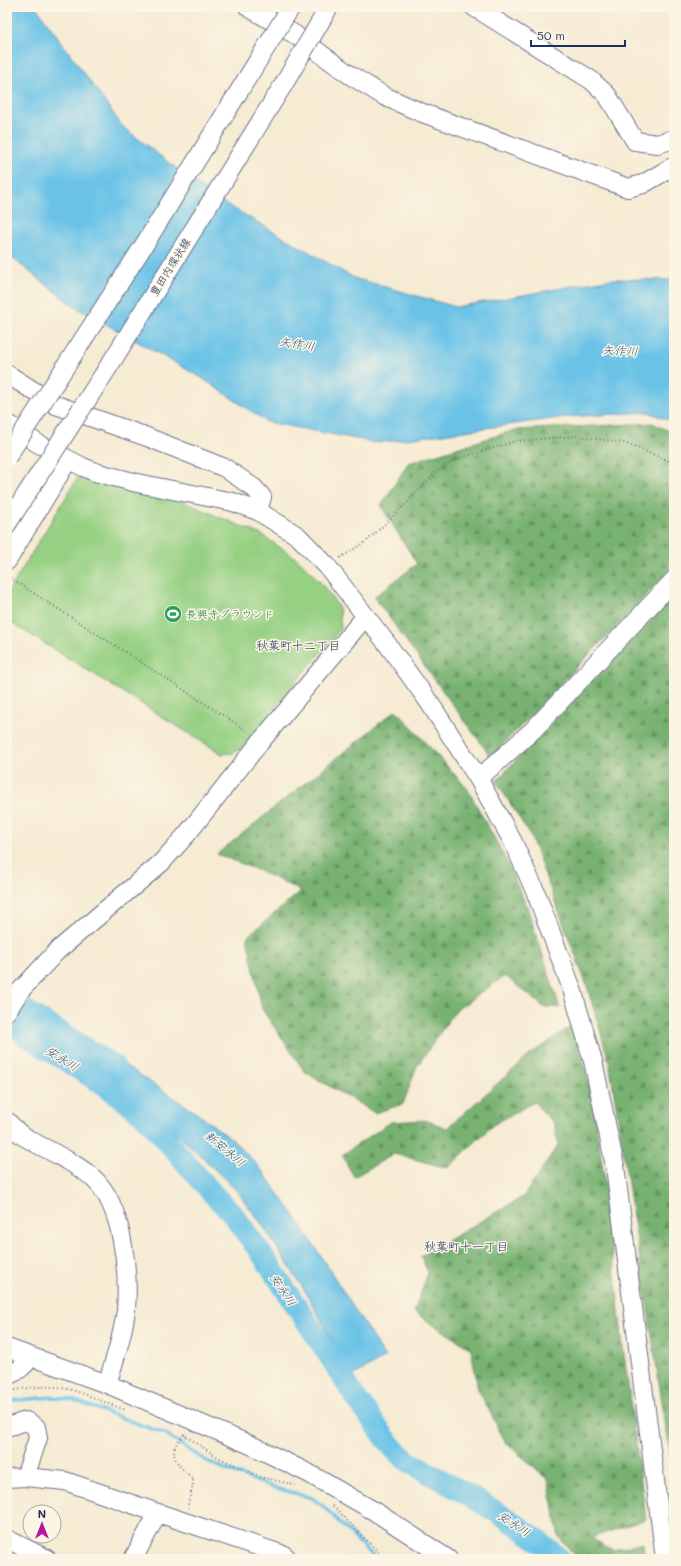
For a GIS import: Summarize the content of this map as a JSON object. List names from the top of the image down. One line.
{"streets":{"street":["豊田内環状線"]},"districts":["秋葉町十二丁目","秋葉町十一丁目"],"water":["矢作川","安永川","新安永川"],"places":{"sports":["長興寺グラウンド"]},"scale_bar":"50 m","north":"top"}
